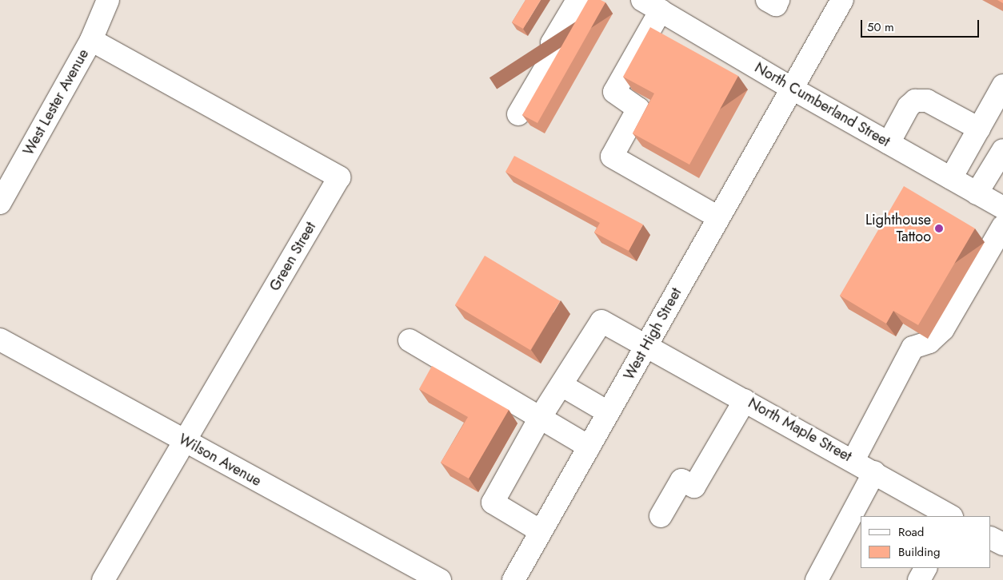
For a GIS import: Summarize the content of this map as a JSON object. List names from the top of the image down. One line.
{"streets":{"street":["West Lester Avenue","North Cumberland Street","Green Street","West High Street","North Maple Street","Wilson Avenue"]},"crossings":[["West Lester Avenue","Green Street"],["North Cumberland Street","West High Street"],["Green Street","Wilson Avenue"],["West High Street","North Maple Street"]],"places":["Lighthouse Tattoo"],"legend":["Road","Building"],"scale_bar":"50 m"}
